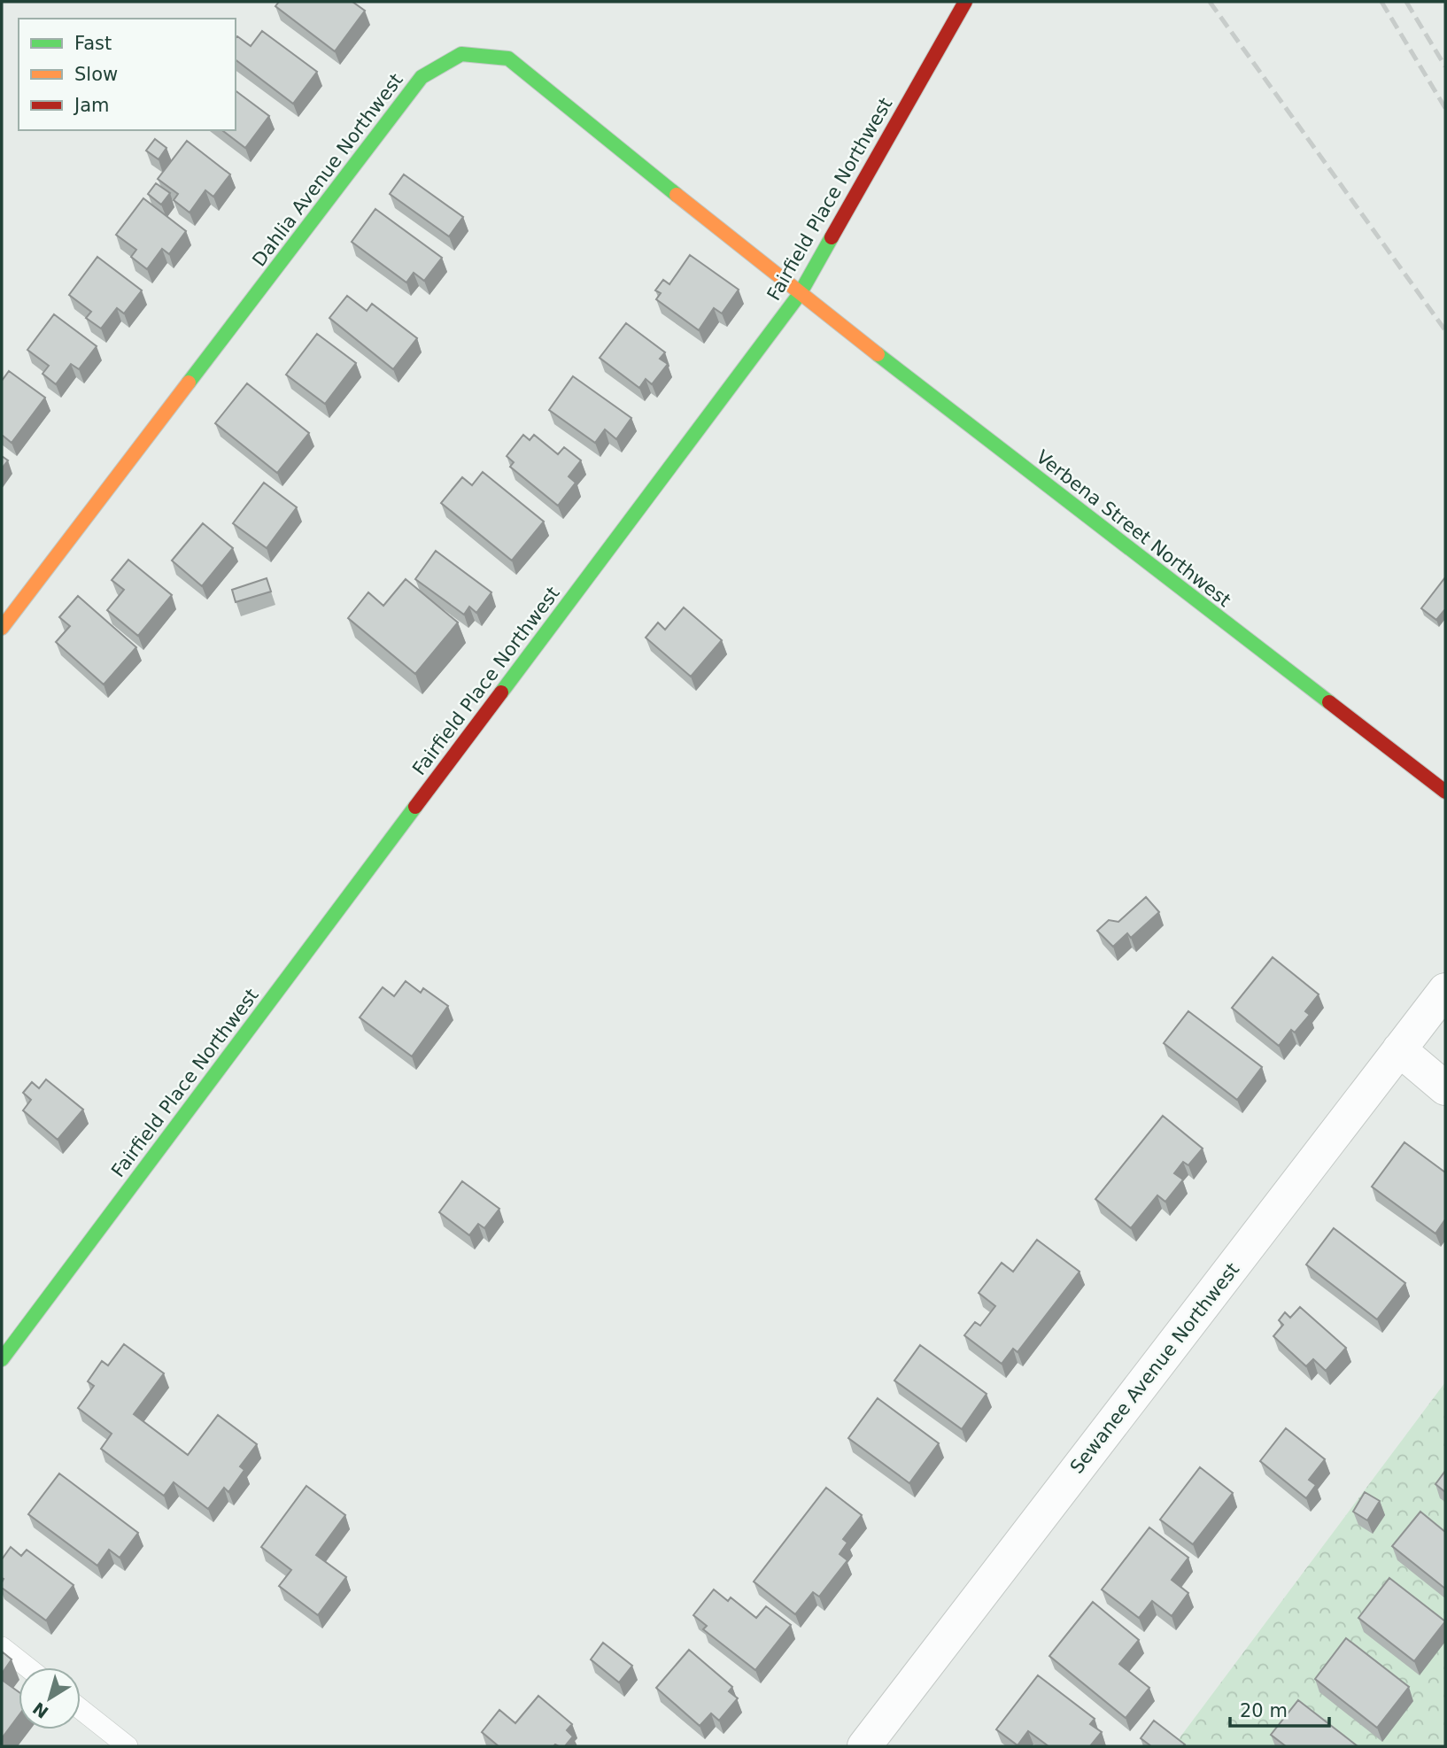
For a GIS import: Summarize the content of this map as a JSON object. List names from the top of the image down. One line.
{"streets":{"street":["Dahlia Avenue Northwest","Fairfield Place Northwest","Verbena Street Northwest","Sewanee Avenue Northwest"]},"crossings":[["Dahlia Avenue Northwest","Fairfield Place Northwest"],["Dahlia Avenue Northwest","Verbena Street Northwest"],["Fairfield Place Northwest","Verbena Street Northwest"]],"legend":["Fast","Slow","Jam"],"scale_bar":"20 m","north":"bottom left"}
